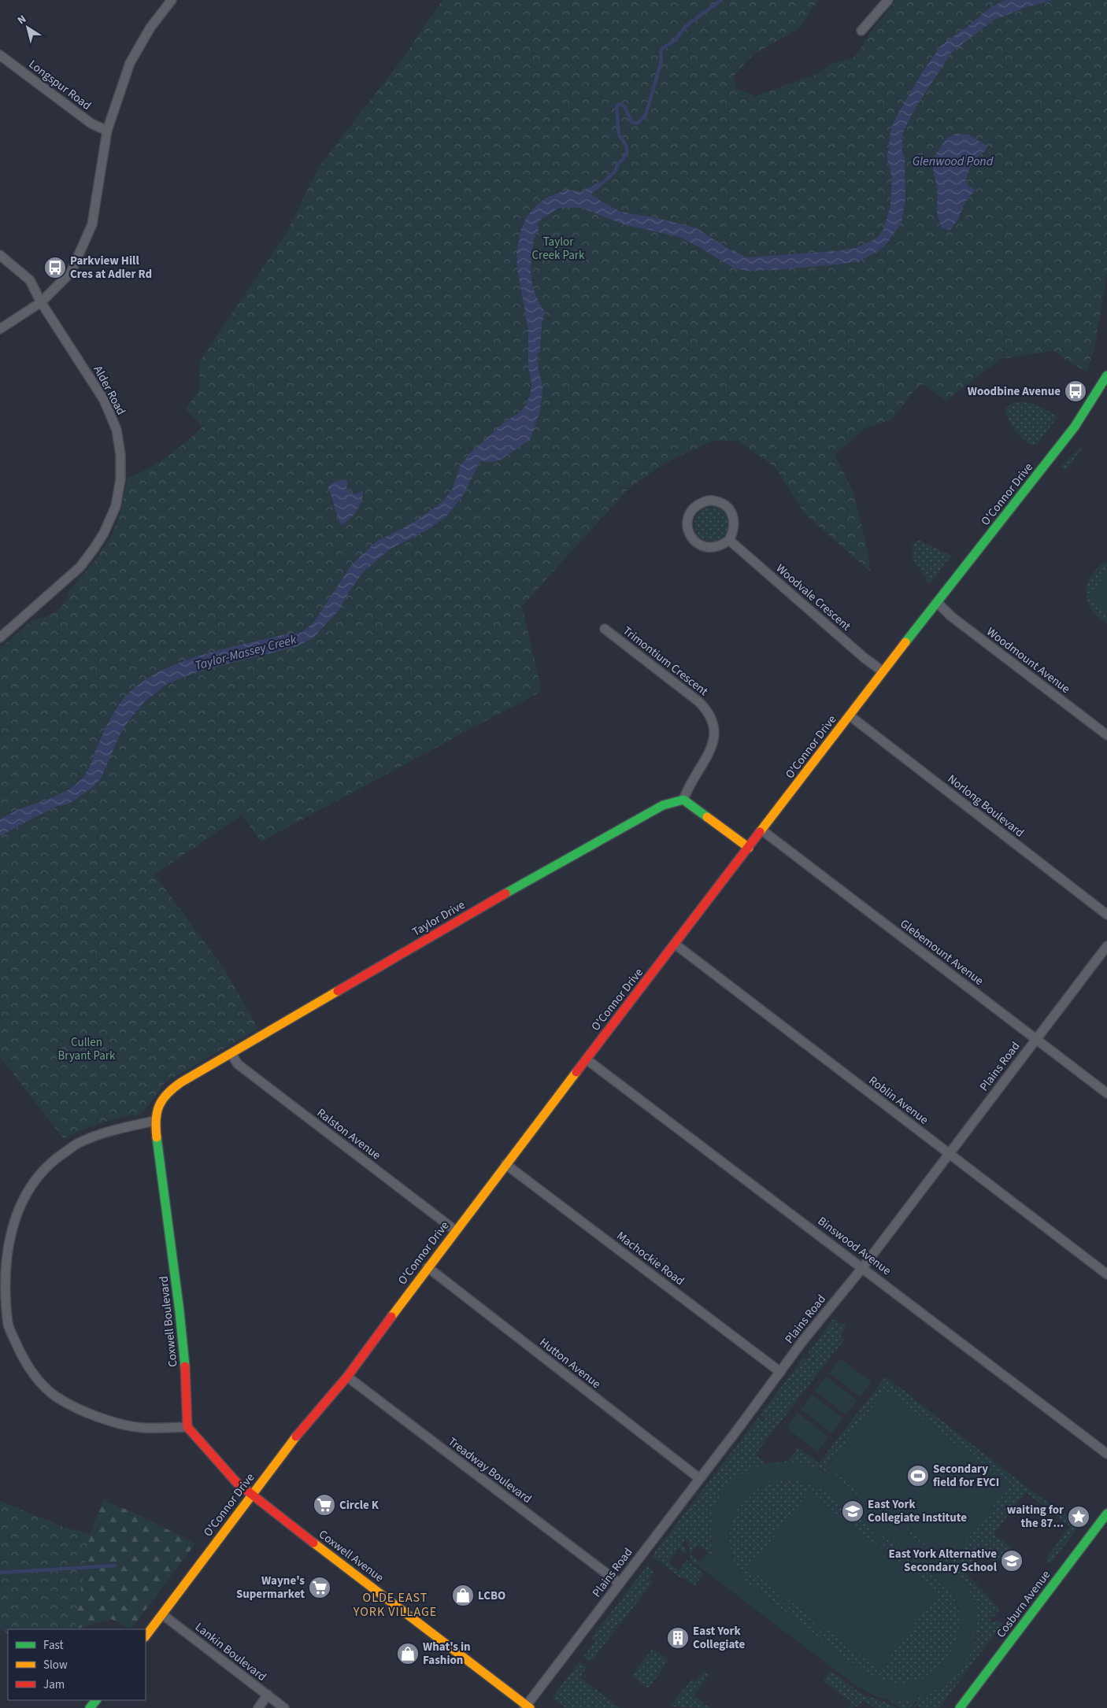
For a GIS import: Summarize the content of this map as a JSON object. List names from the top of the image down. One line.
{"streets":{"main road":["O'Connor Drive","Taylor Drive","Coxwell Boulevard","Coxwell Avenue","Cosburn Avenue"],"street":["Longspur Road","Alder Road","Woodvale Crescent","Woodmount Avenue","Trimontium Crescent","Norlong Boulevard","Glebemount Avenue","Plains Road","Roblin Avenue","Ralston Avenue","Binswood Avenue","Machockie Road","Hutton Avenue","Treadway Boulevard","Lankin Boulevard"]},"crossings":[["O'Connor Drive","Woodvale Crescent"],["O'Connor Drive","Woodmount Avenue"],["O'Connor Drive","Norlong Boulevard"],["O'Connor Drive","Glebemount Avenue"],["O'Connor Drive","Roblin Avenue"],["O'Connor Drive","Ralston Avenue"],["O'Connor Drive","Binswood Avenue"],["O'Connor Drive","Machockie Road"],["O'Connor Drive","Hutton Avenue"],["O'Connor Drive","Treadway Boulevard"],["O'Connor Drive","Coxwell Avenue"],["O'Connor Drive","Lankin Boulevard"],["Trimontium Crescent","Taylor Drive"],["Taylor Drive","Ralston Avenue"],["Taylor Drive","Coxwell Boulevard"],["Glebemount Avenue","Plains Road"],["Plains Road","Roblin Avenue"],["Plains Road","Binswood Avenue"],["Plains Road","Machockie Road"],["Plains Road","Hutton Avenue"],["Plains Road","Treadway Boulevard"],["Plains Road","Coxwell Avenue"]],"districts":["OLDE EAST YORK VILLAGE"],"water":["Glenwood Pond","Taylor-Massey Creek"],"parks":["Taylor Creek Park","Cullen Bryant Park"],"places":{"bus stop":["Parkview Hill Cres at Adler Rd","Woodbine Avenue"],"sports":["Secondary field for EYCI"],"supermarket":["Circle K","Wayne's Supermarket"],"school or university":["East York Collegiate Institute","East York Alternative Secondary School"],"place":["waiting for the 87..."],"shop":["LCBO","What's in Fashion"],"building":["East York Collegiate"]},"legend":["Fast","Slow","Jam"],"north":"top left"}
